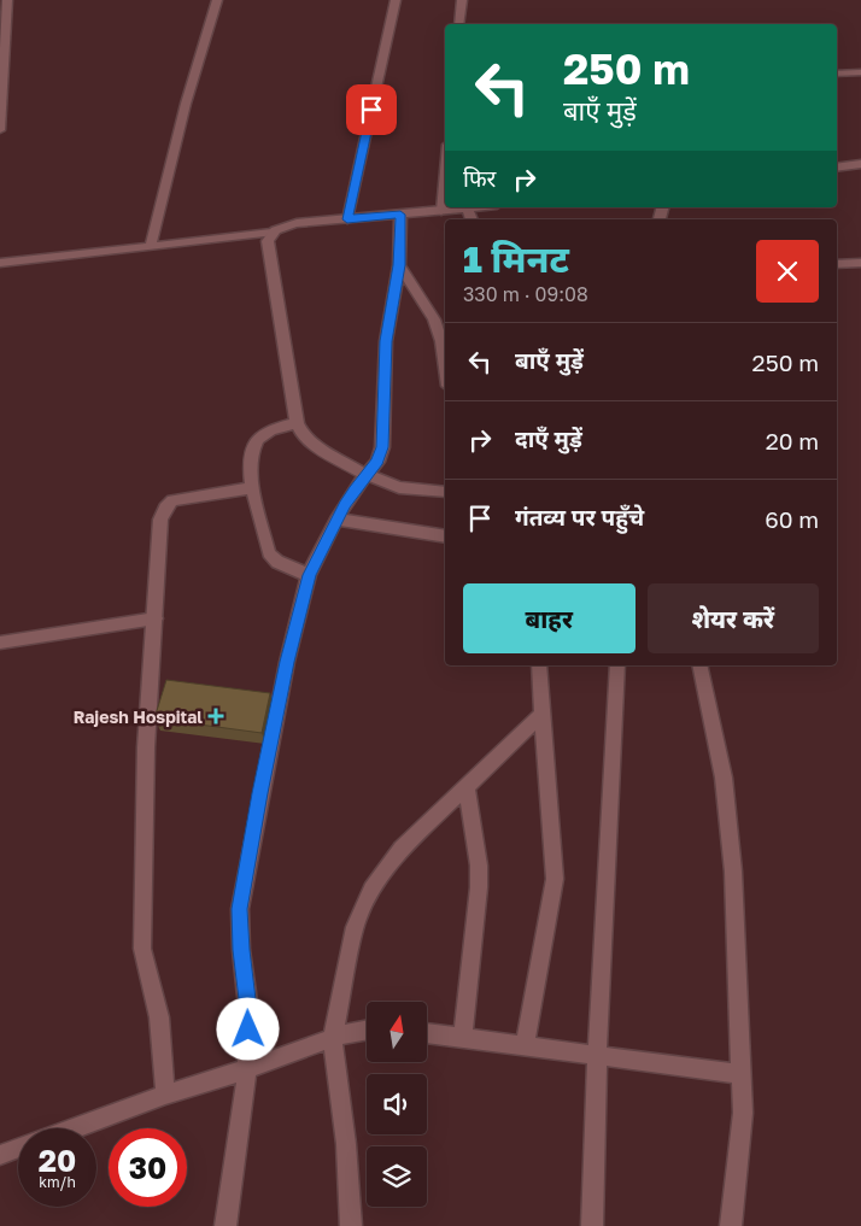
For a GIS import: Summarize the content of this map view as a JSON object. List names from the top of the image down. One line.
{"places":{"health":["Rajesh Hospital"]},"north":"top","page":{"turn":["250 m","बाएँ मुड़ें"],"then":"फिर","heading":["1 मिनट","330 m · 09:08"],"list":[{"name":"बाएँ मुड़ें","value":"250 m"},{"name":"दाएँ मुड़ें","value":"20 m"},{"name":"गंतव्य पर पहुँचे","value":"60 m"}],"buttons":["बाहर","शेयर करें"],"speed":"20 km/h","limit":"30"}}
